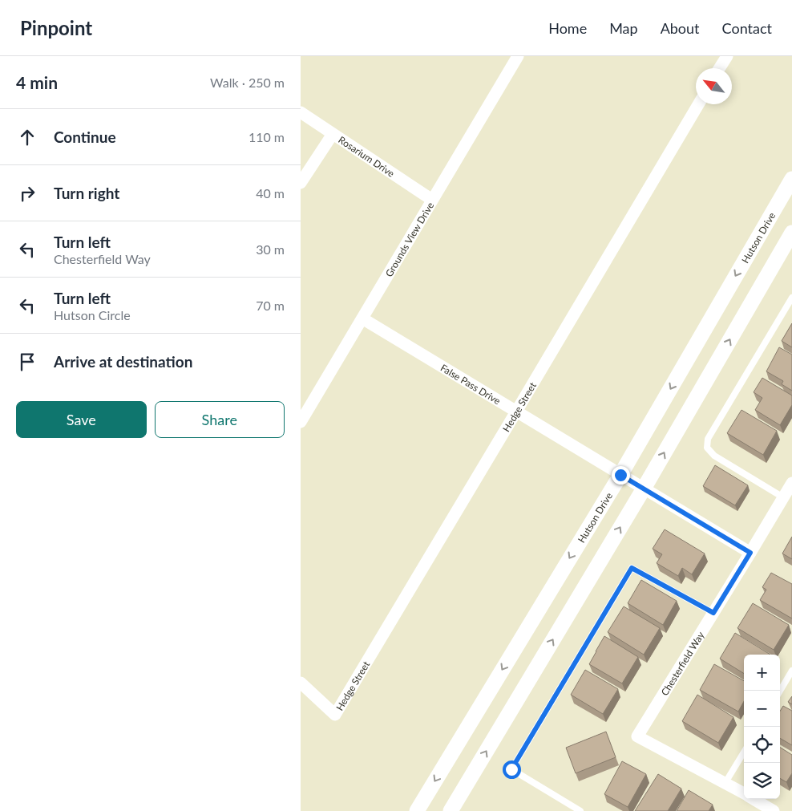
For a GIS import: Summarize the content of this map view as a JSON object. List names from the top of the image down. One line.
{"streets":{"street":["Rosarium Drive","Hutson Drive","Grounds View Drive","False Pass Drive","Hedge Street","Chesterfield Way"]},"crossings":[["Rosarium Drive","Grounds View Drive"],["Hutson Drive","False Pass Drive"],["Grounds View Drive","False Pass Drive"],["False Pass Drive","Hedge Street"],["False Pass Drive","Chesterfield Way"]],"north":"top left","page":{"header":"Pinpoint","nav":["Home","Map","About","Contact"],"heading":["4 min","Walk · 250 m"],"list":[["Continue","110 m"],["Turn right","40 m"],["Turn left","Chesterfield Way","30 m"],["Turn left","Hutson Circle","70 m"],"Arrive at destination"],"buttons":["Save","Share"],"map_buttons":["+","−"]}}
